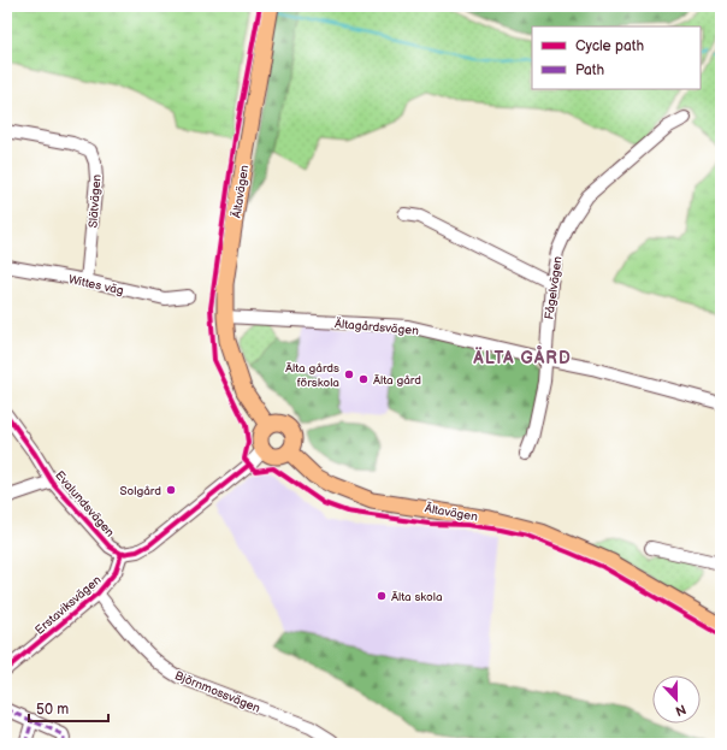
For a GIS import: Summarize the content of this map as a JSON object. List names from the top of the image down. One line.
{"streets":{"main road":["Ältavägen"],"street":["Slätvägen","Wittes väg","Fågelvägen","Ältagårdsvägen","Evalundsvägen","Erstaviksvägen","Björnmossvägen"]},"crossings":[["Ältavägen","Ältagårdsvägen"],["Slätvägen","Wittes väg"],["Fågelvägen","Ältagårdsvägen"],["Evalundsvägen","Erstaviksvägen"],["Erstaviksvägen","Björnmossvägen"]],"districts":["ÄLTA GÅRD"],"places":["Älta gårds förskola","Älta gård","Solgård","Älta skola"],"legend":["Cycle path","Path"],"scale_bar":"50 m","north":"bottom"}
